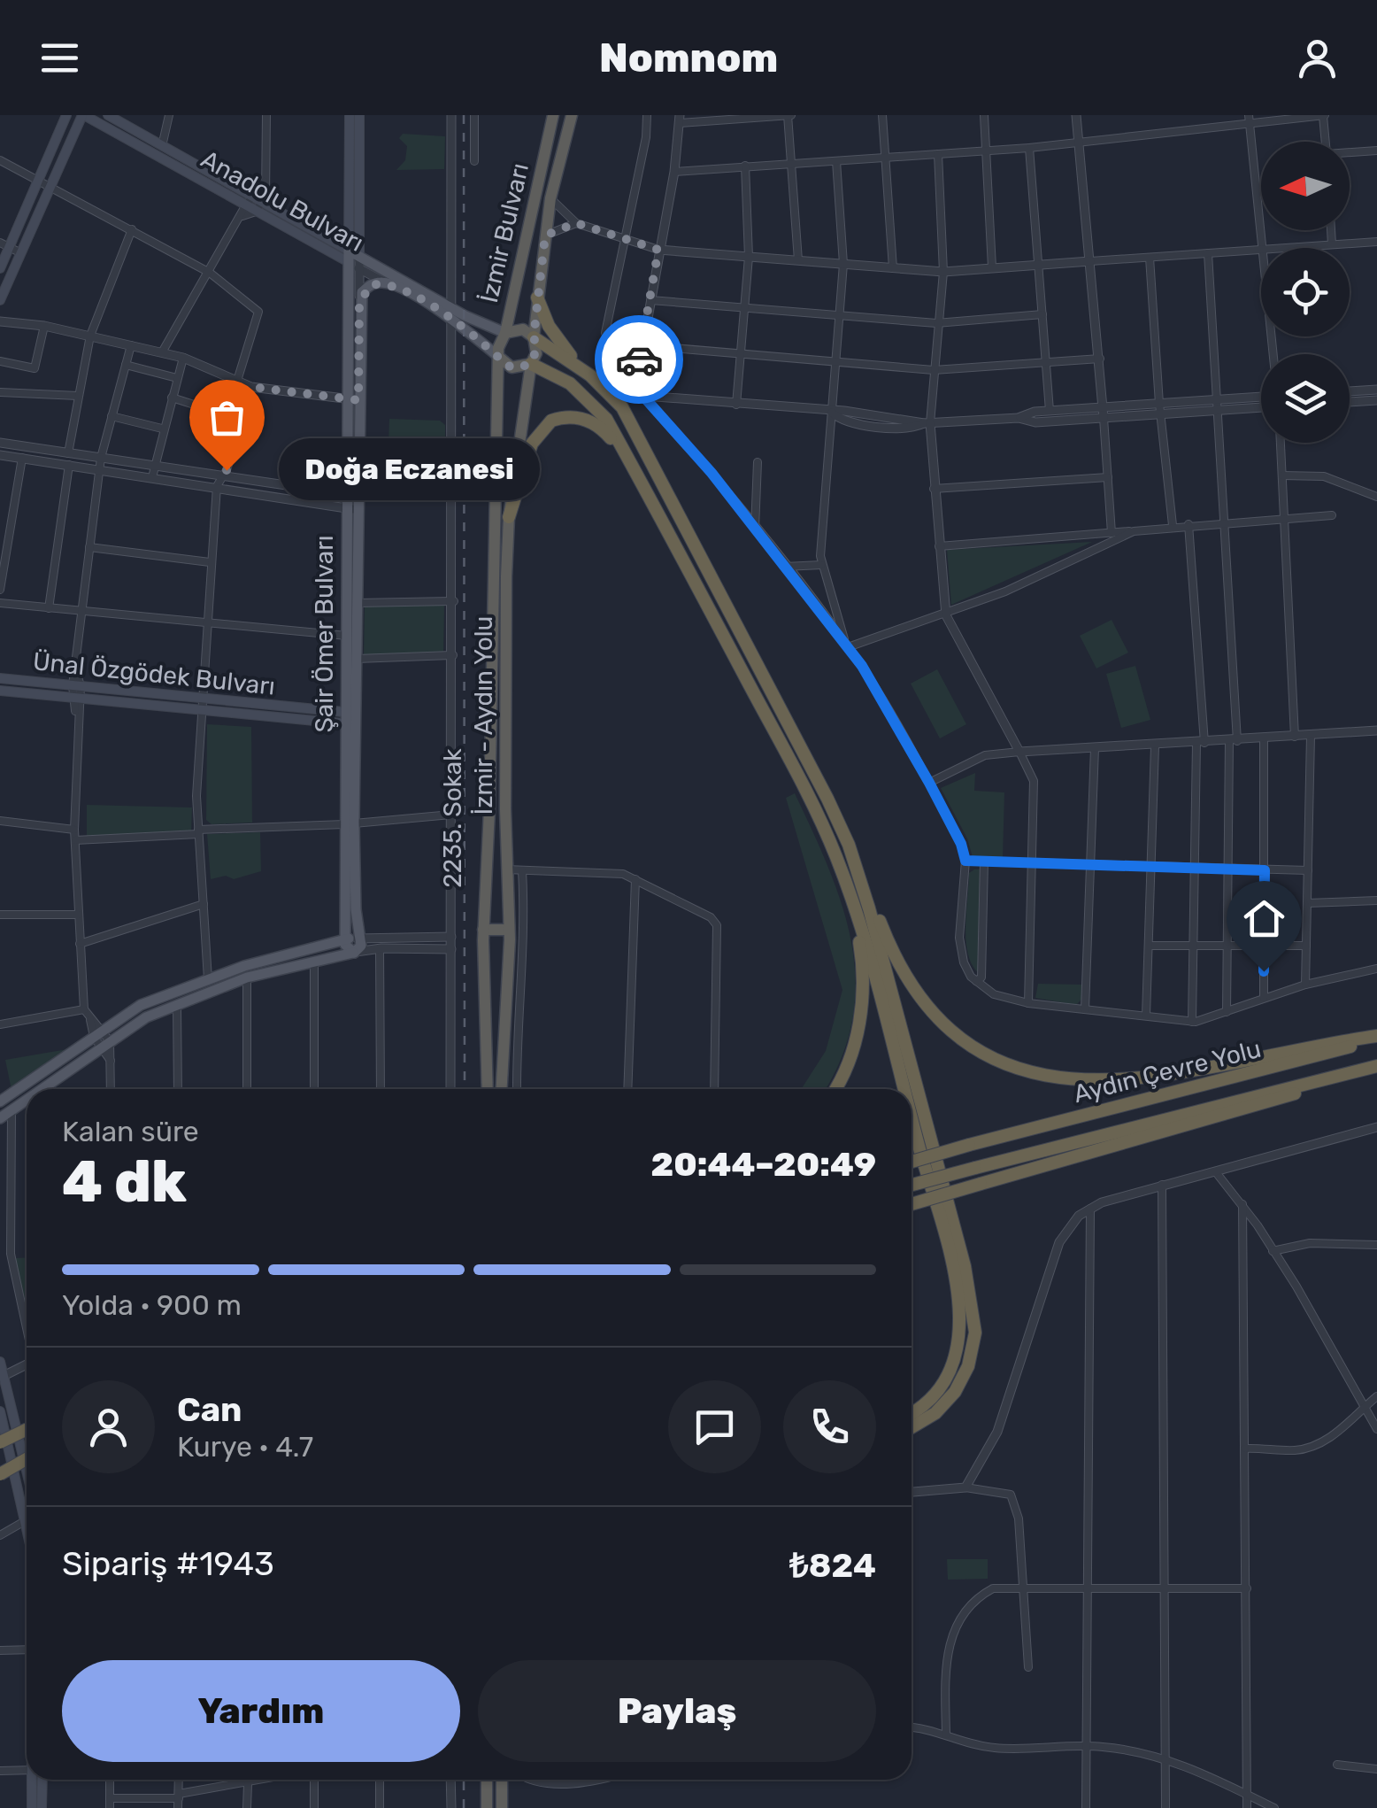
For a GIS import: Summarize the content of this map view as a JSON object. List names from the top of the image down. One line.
{"streets":{"highway":["İzmir Bulvarı","İzmir - Aydın Yolu","Aydın Çevre Yolu"],"main road":["Anadolu Bulvarı","Şair Ömer Bulvarı","Ünal Özgödek Bulvarı"],"street":["2235. Sokak"]},"crossings":[["Anadolu Bulvarı","İzmir Bulvarı"],["Anadolu Bulvarı","Şair Ömer Bulvarı"],["Anadolu Bulvarı","İzmir - Aydın Yolu"],["Anadolu Bulvarı","2235. Sokak"],["İzmir Bulvarı","İzmir - Aydın Yolu"],["Şair Ömer Bulvarı","Ünal Özgödek Bulvarı"]],"places":["Doğa Eczanesi"],"north":"left","page":{"header":"Nomnom","bubble":"Doğa Eczanesi","heading":["4 dk","Kalan süre","20:44–20:49"],"panel":["Can","Kurye · 4.7","Sipariş #1943","₺824"],"bar":"Yolda · 900 m","buttons":["Yardım","Paylaş"]}}
